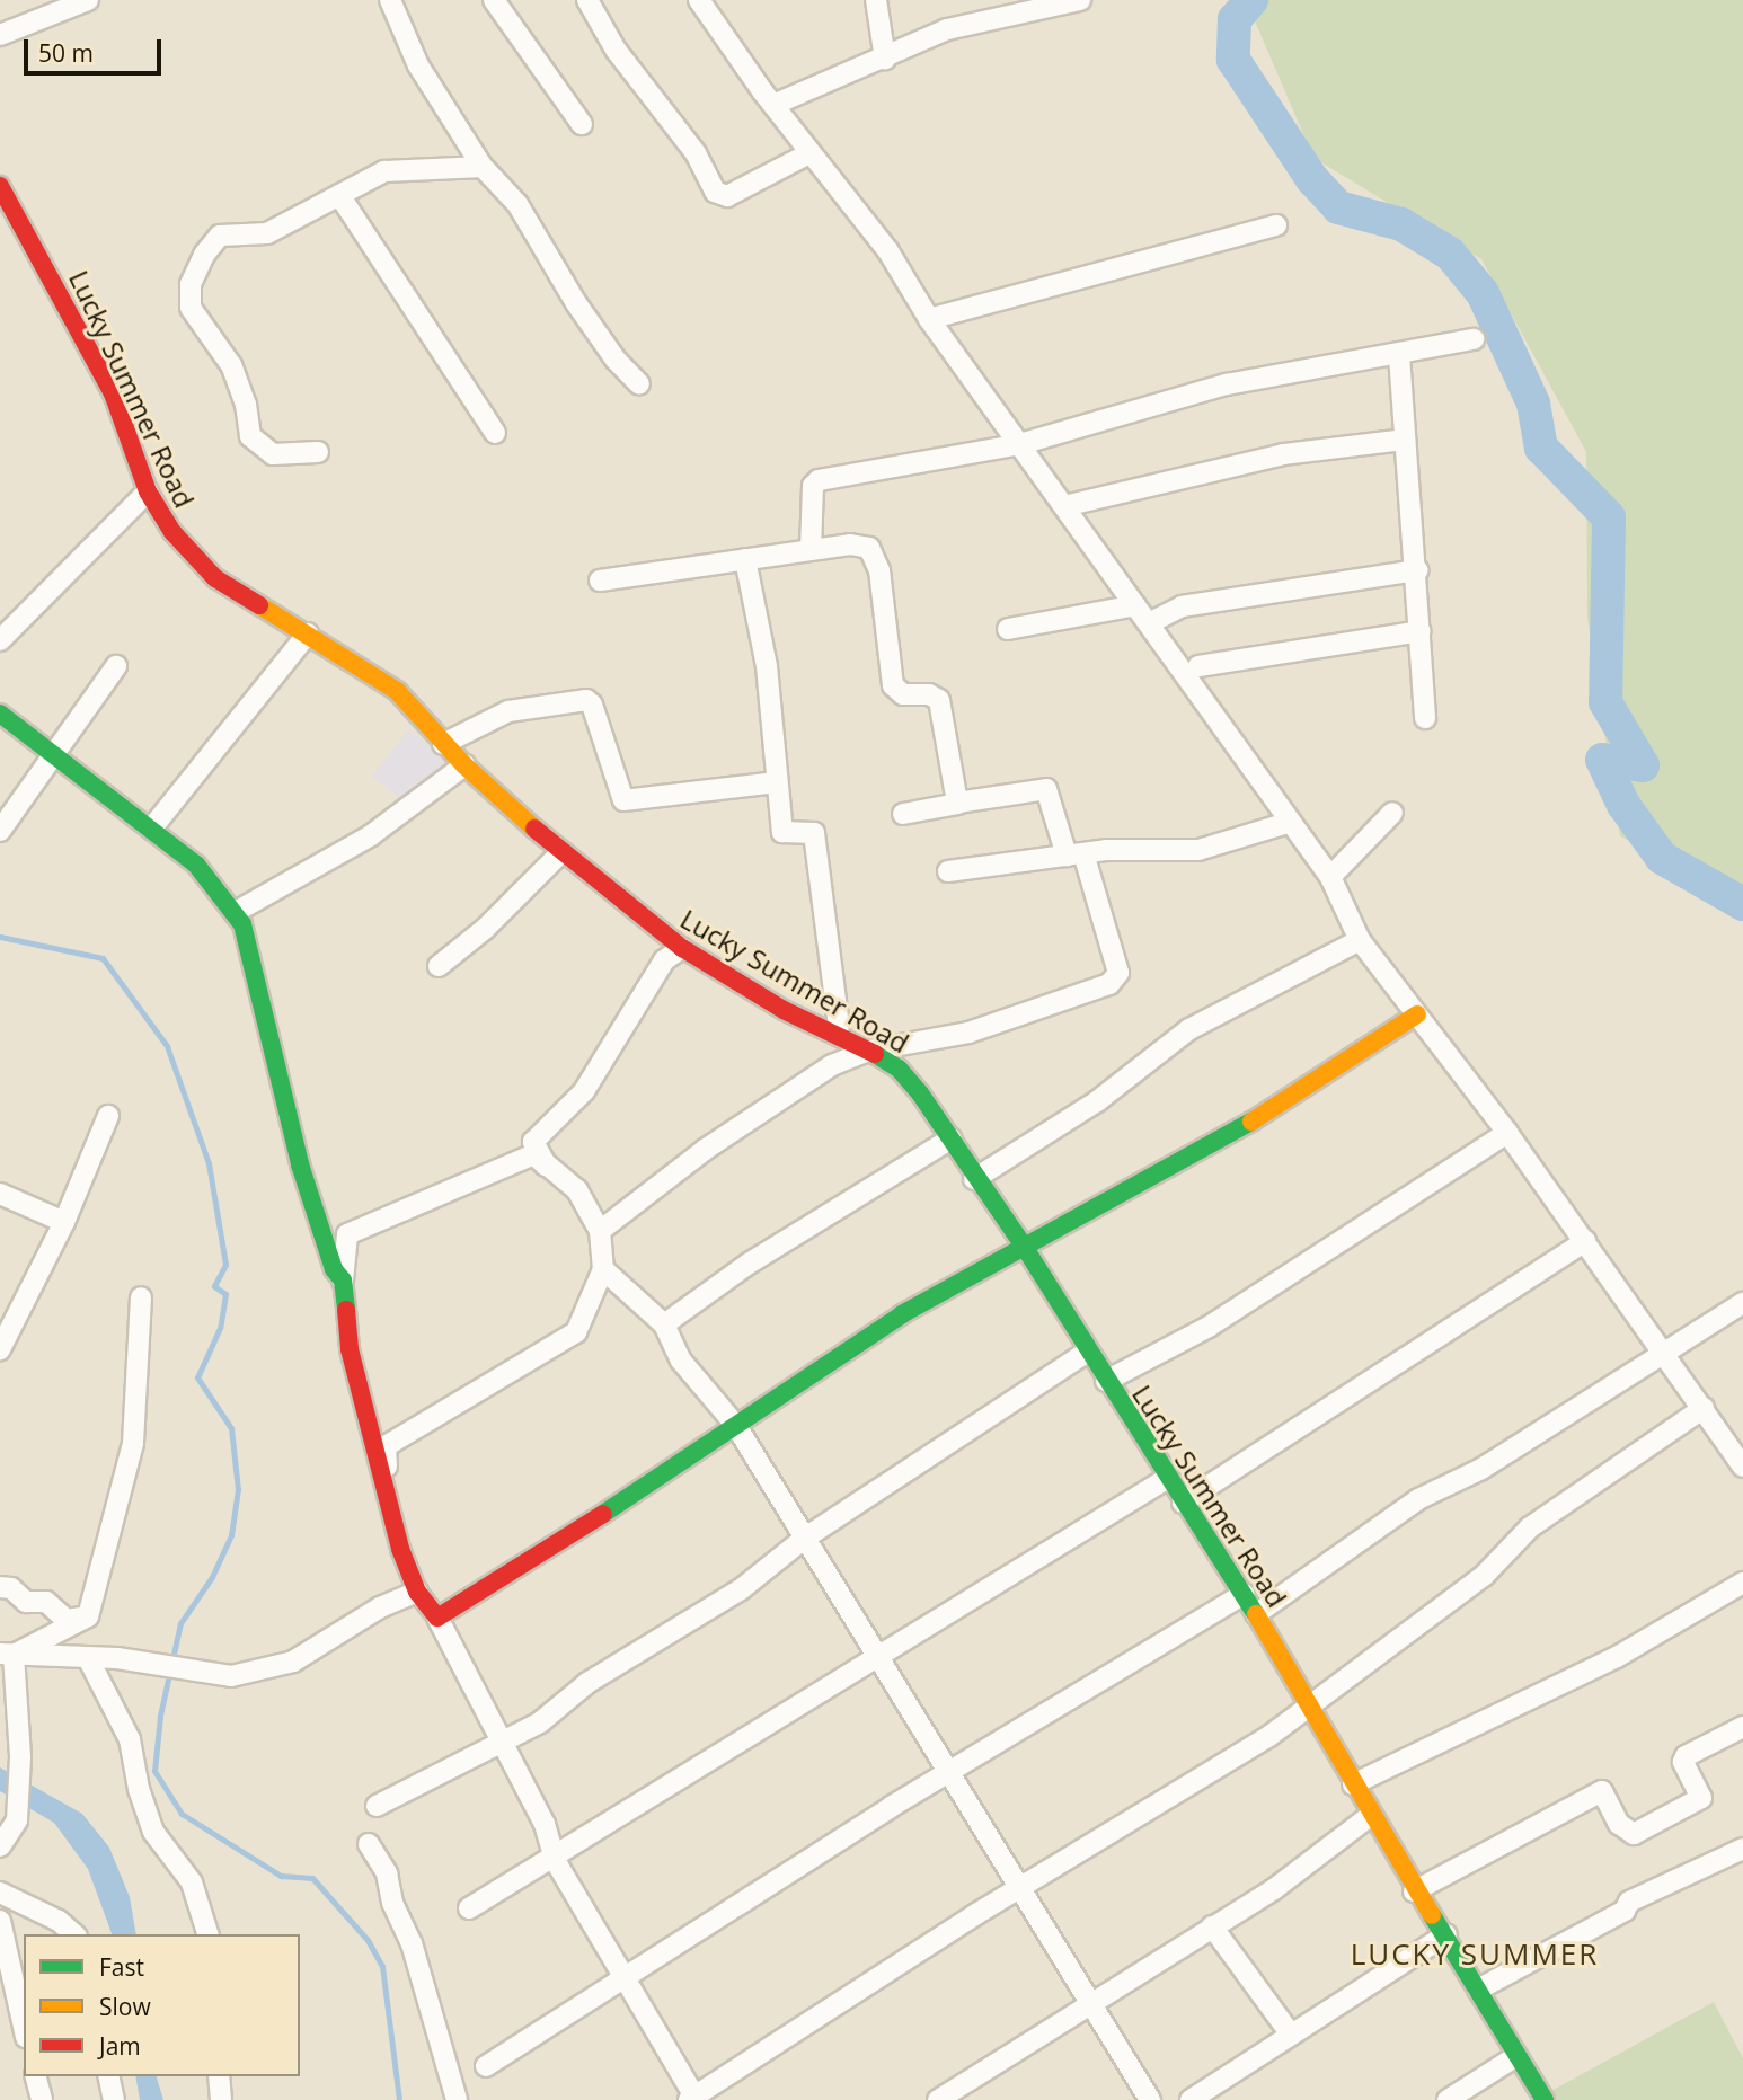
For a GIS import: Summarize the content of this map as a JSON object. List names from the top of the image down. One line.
{"streets":{"street":["Lucky Summer Road"]},"districts":["LUCKY SUMMER"],"legend":["Fast","Slow","Jam"],"scale_bar":"50 m"}
